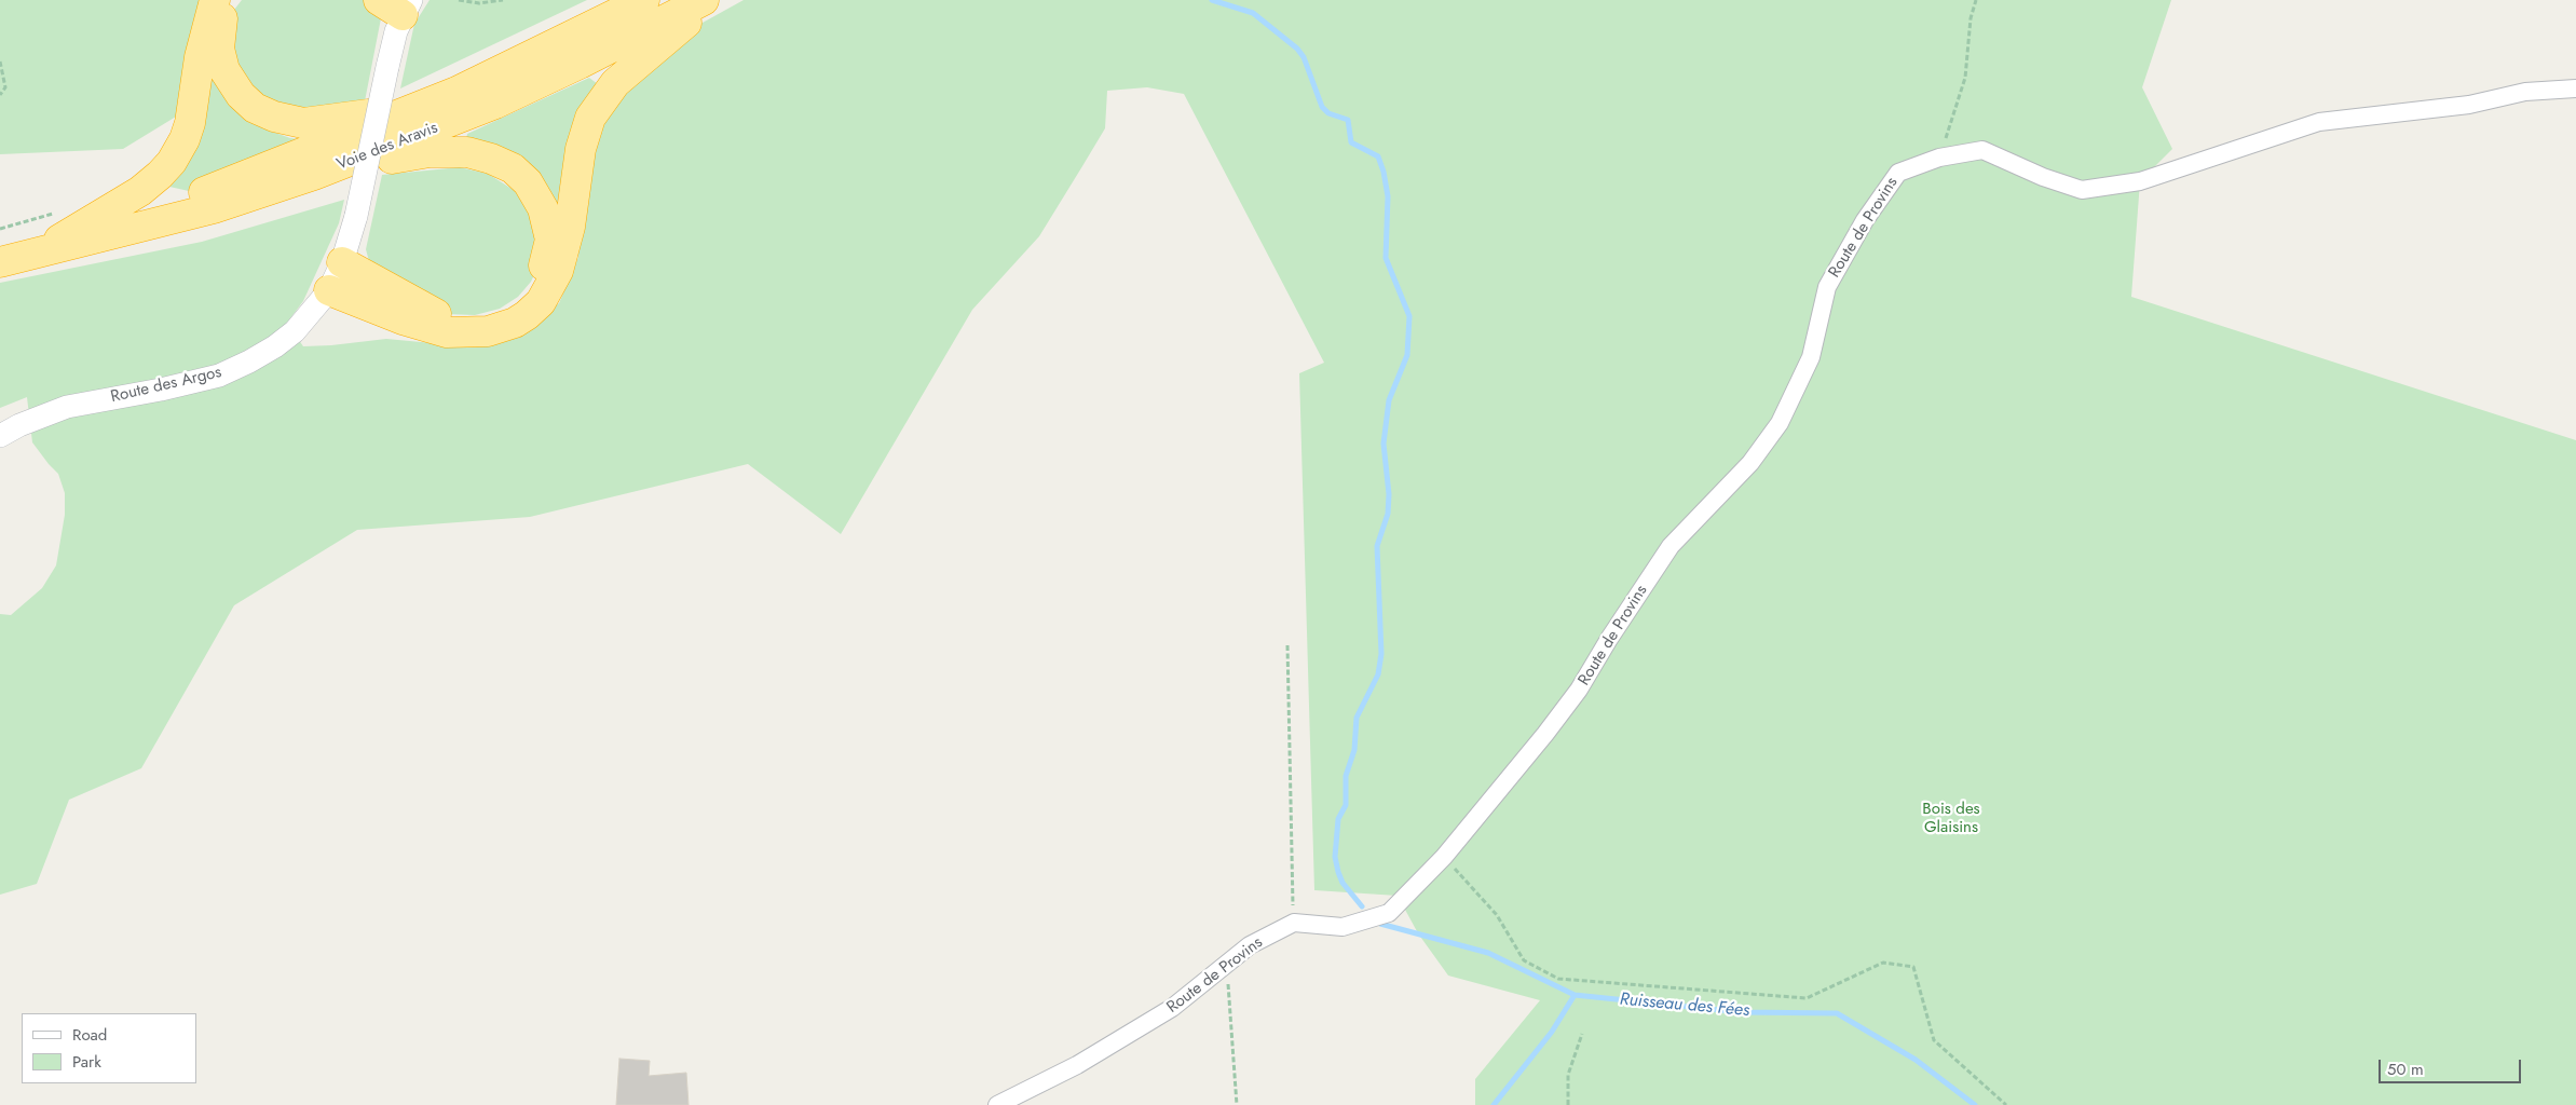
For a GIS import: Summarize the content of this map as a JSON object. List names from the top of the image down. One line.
{"streets":{"highway":["Voie des Aravis"],"street":["Route de Provins","Route des Argos"]},"water":["Ruisseau des Fées"],"parks":["Bois des Glaisins"],"legend":["Road","Park"],"scale_bar":"50 m"}
